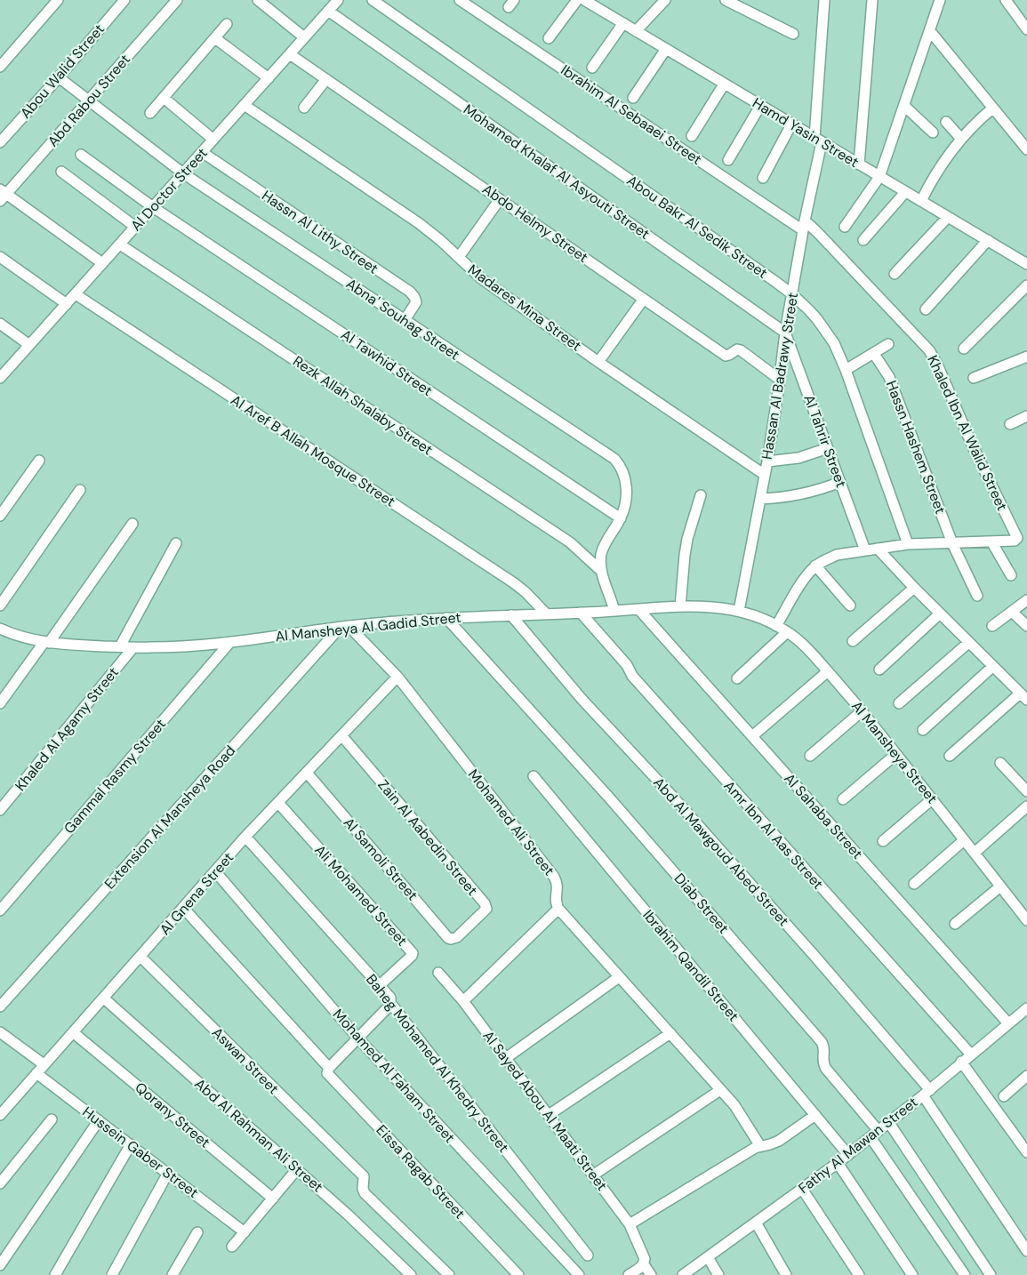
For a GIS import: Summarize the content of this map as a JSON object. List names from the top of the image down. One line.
{"streets":{"street":["Abou Walid Street","Abd Rabou Street","Ibrahim Al Sebaaei Street","Hamd Yasin Street","Mohamed Khalaf Al Asyouti Street","Al Doctor Street","Abdo Helmy Street","Abou Bakr Al Sedik Street","Hassn Al Lithy Street","Madares Mina Street","Abna' Souhag Street","Al Tawhid Street","Hassan Al Badrawy Street","Rezk Allah Shalaby Street","Khaled Ibn Al Walid Street","Al Tahrir Street","Hassn Hashem Street","Al Aref B Allah Mosque Street","Al Mansheya Al Gadid Street","Khaled Al Agamy Street","Al Mansheya Street","Gammal Rasmy Street","Al Sahaba Street","Extension Al Mansheya Road","Mohamed Ali Street","Amr Ibn Al Aas Street","Zain Al Aabedin Street","Abd Al Mawgoud Abed Street","Al Samoli Street","Al Gnena Street","Ali Mohamed Street","Diab Street","Ibrahim Qandil Street","Aswan Street","Baheg Mohamed Al Khedry Street","Mohamed Al Faham Street","Al Sayed Abou Al Maati Street","Qorany Street","Abd Al Rahman Ali Street","Fathy Al Mawan Street","Hussein Gaber Street","Eissa Ragab Street"]},"crossings":[["Abou Walid Street","Abna' Souhag Street"],["Abd Rabou Street","Abna' Souhag Street"],["Ibrahim Al Sebaaei Street","Hassan Al Badrawy Street"],["Ibrahim Al Sebaaei Street","Khaled Ibn Al Walid Street"],["Hamd Yasin Street","Hassan Al Badrawy Street"],["Mohamed Khalaf Al Asyouti Street","Al Doctor Street"],["Mohamed Khalaf Al Asyouti Street","Hassan Al Badrawy Street"],["Mohamed Khalaf Al Asyouti Street","Al Tahrir Street"],["Al Doctor Street","Abdo Helmy Street"],["Al Doctor Street","Hassn Al Lithy Street"],["Al Doctor Street","Madares Mina Street"],["Al Doctor Street","Abna' Souhag Street"],["Al Doctor Street","Al Tawhid Street"],["Al Doctor Street","Rezk Allah Shalaby Street"],["Al Doctor Street","Al Aref B Allah Mosque Street"],["Abdo Helmy Street","Hassan Al Badrawy Street"],["Abou Bakr Al Sedik Street","Hassan Al Badrawy Street"],["Hassn Al Lithy Street","Abna' Souhag Street"],["Madares Mina Street","Hassan Al Badrawy Street"],["Abna' Souhag Street","Al Tawhid Street"],["Hassan Al Badrawy Street","Khaled Ibn Al Walid Street"],["Hassan Al Badrawy Street","Al Tahrir Street"],["Hassan Al Badrawy Street","Al Mansheya Al Gadid Street"],["Hassan Al Badrawy Street","Al Mansheya Street"],["Al Aref B Allah Mosque Street","Al Mansheya Al Gadid Street"],["Al Mansheya Al Gadid Street","Khaled Al Agamy Street"],["Al Mansheya Al Gadid Street","Al Mansheya Street"],["Al Mansheya Al Gadid Street","Gammal Rasmy Street"],["Al Mansheya Al Gadid Street","Al Sahaba Street"],["Al Mansheya Al Gadid Street","Extension Al Mansheya Road"],["Al Mansheya Al Gadid Street","Mohamed Ali Street"],["Al Mansheya Al Gadid Street","Amr Ibn Al Aas Street"],["Al Mansheya Al Gadid Street","Abd Al Mawgoud Abed Street"],["Al Mansheya Al Gadid Street","Diab Street"],["Al Sahaba Street","Fathy Al Mawan Street"],["Extension Al Mansheya Road","Mohamed Ali Street"],["Mohamed Ali Street","Al Gnena Street"],["Amr Ibn Al Aas Street","Fathy Al Mawan Street"],["Zain Al Aabedin Street","Al Samoli Street"],["Zain Al Aabedin Street","Al Gnena Street"],["Abd Al Mawgoud Abed Street","Fathy Al Mawan Street"],["Al Samoli Street","Al Gnena Street"],["Al Gnena Street","Ali Mohamed Street"],["Al Gnena Street","Aswan Street"],["Al Gnena Street","Baheg Mohamed Al Khedry Street"],["Al Gnena Street","Mohamed Al Faham Street"],["Al Gnena Street","Qorany Street"],["Al Gnena Street","Abd Al Rahman Ali Street"],["Al Gnena Street","Hussein Gaber Street"],["Ali Mohamed Street","Baheg Mohamed Al Khedry Street"],["Diab Street","Fathy Al Mawan Street"],["Ibrahim Qandil Street","Fathy Al Mawan Street"]]}
